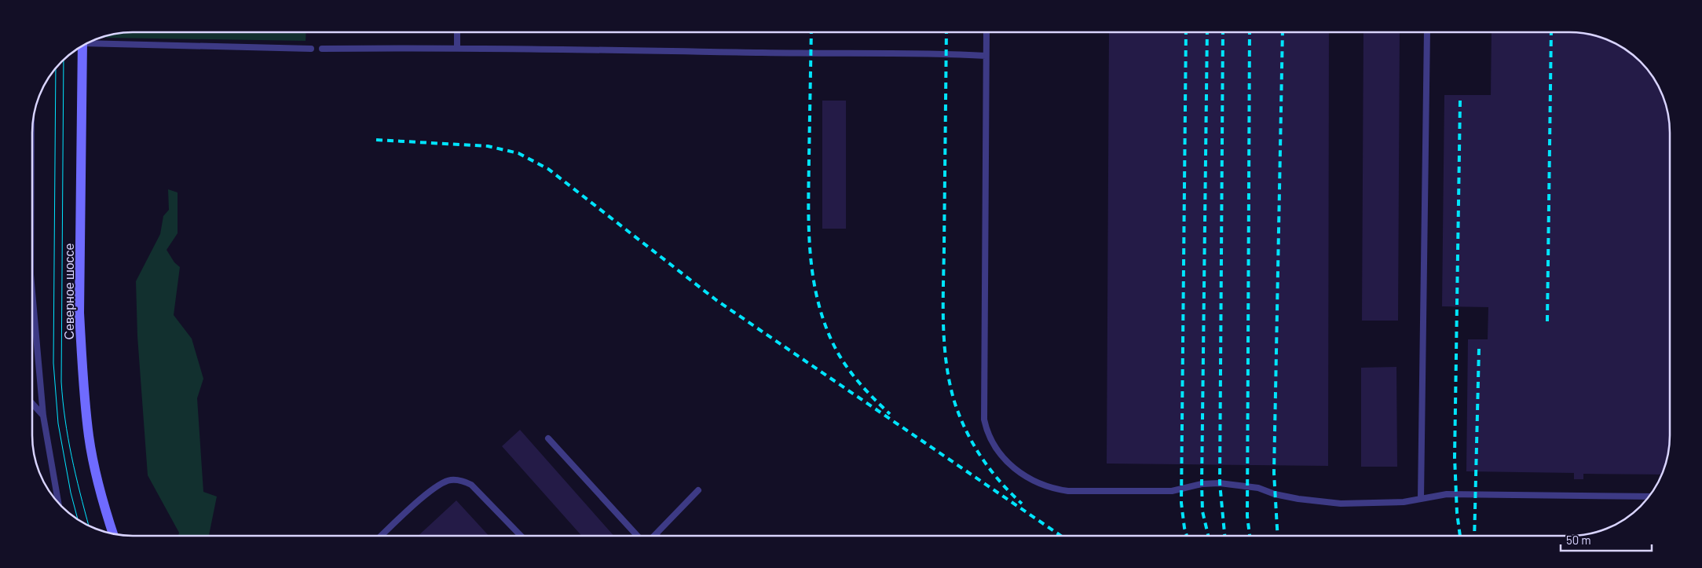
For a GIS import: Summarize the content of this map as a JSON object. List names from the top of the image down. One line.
{"streets":{"main road":["Северное шоссе"]},"scale_bar":"50 m"}
